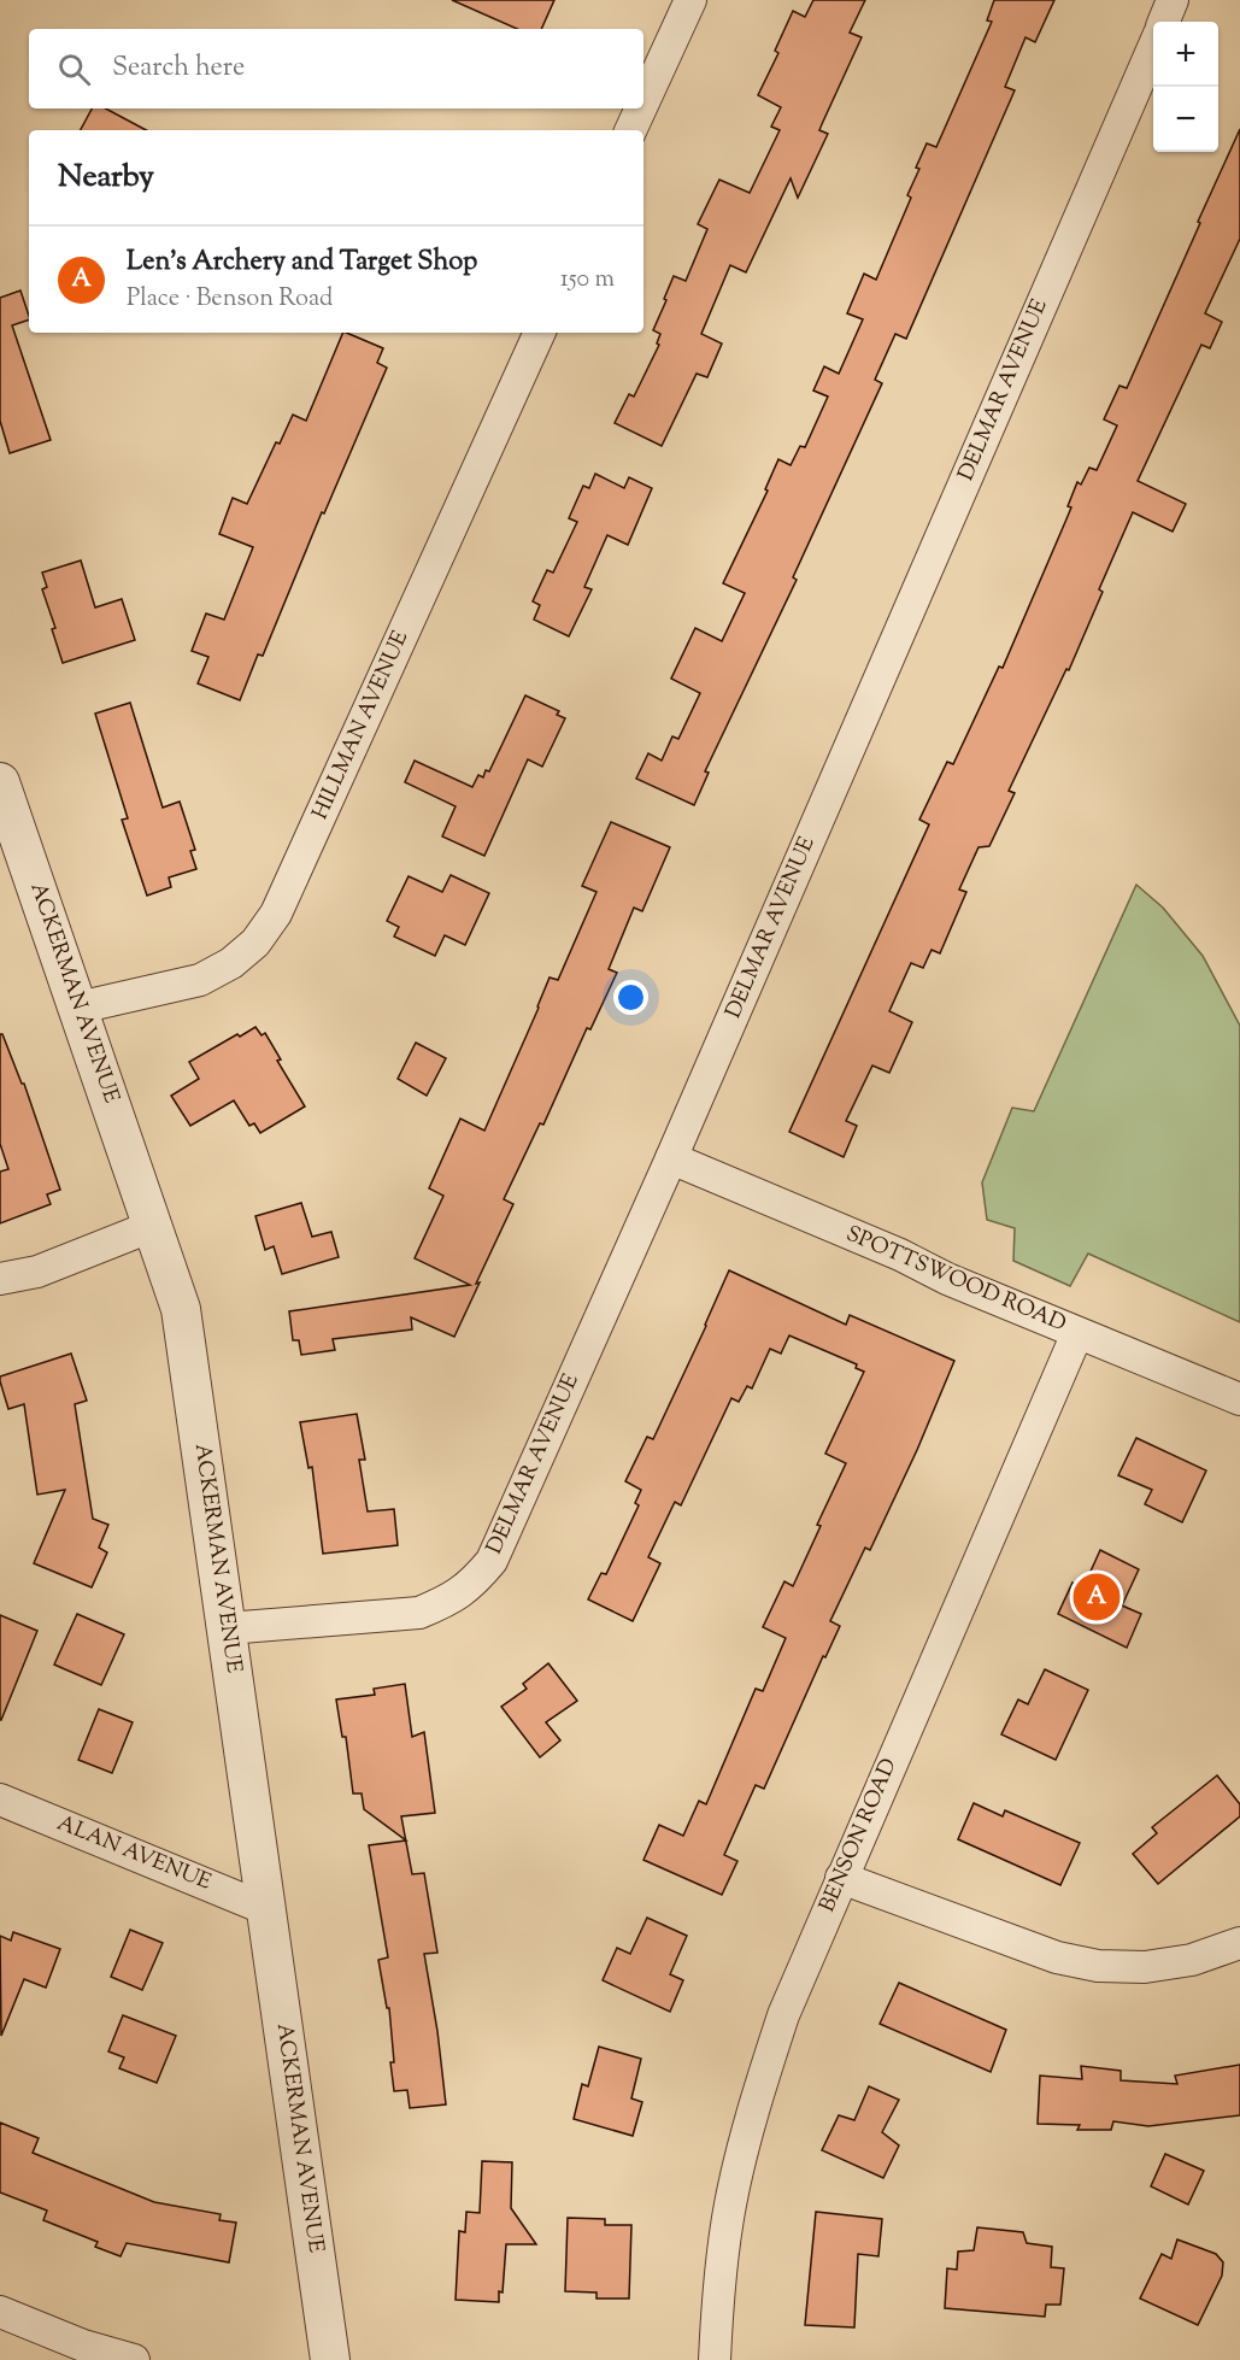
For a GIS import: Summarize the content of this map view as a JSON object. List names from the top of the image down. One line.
{"streets":{"street":["DELMAR AVENUE","HILLMAN AVENUE","ACKERMAN AVENUE","SPOTTSWOOD ROAD","BENSON ROAD","ALAN AVENUE"]},"crossings":[["DELMAR AVENUE","ACKERMAN AVENUE"],["DELMAR AVENUE","SPOTTSWOOD ROAD"],["HILLMAN AVENUE","ACKERMAN AVENUE"],["ACKERMAN AVENUE","ALAN AVENUE"],["SPOTTSWOOD ROAD","BENSON ROAD"]],"page":{"map_buttons":["+","−"],"search":"Search here","heading":"Nearby","list":[{"mark":"A","name":"Len's Archery and Target Shop","note":"Place · Benson Road","value":"150 m"}],"pins":"A"}}
